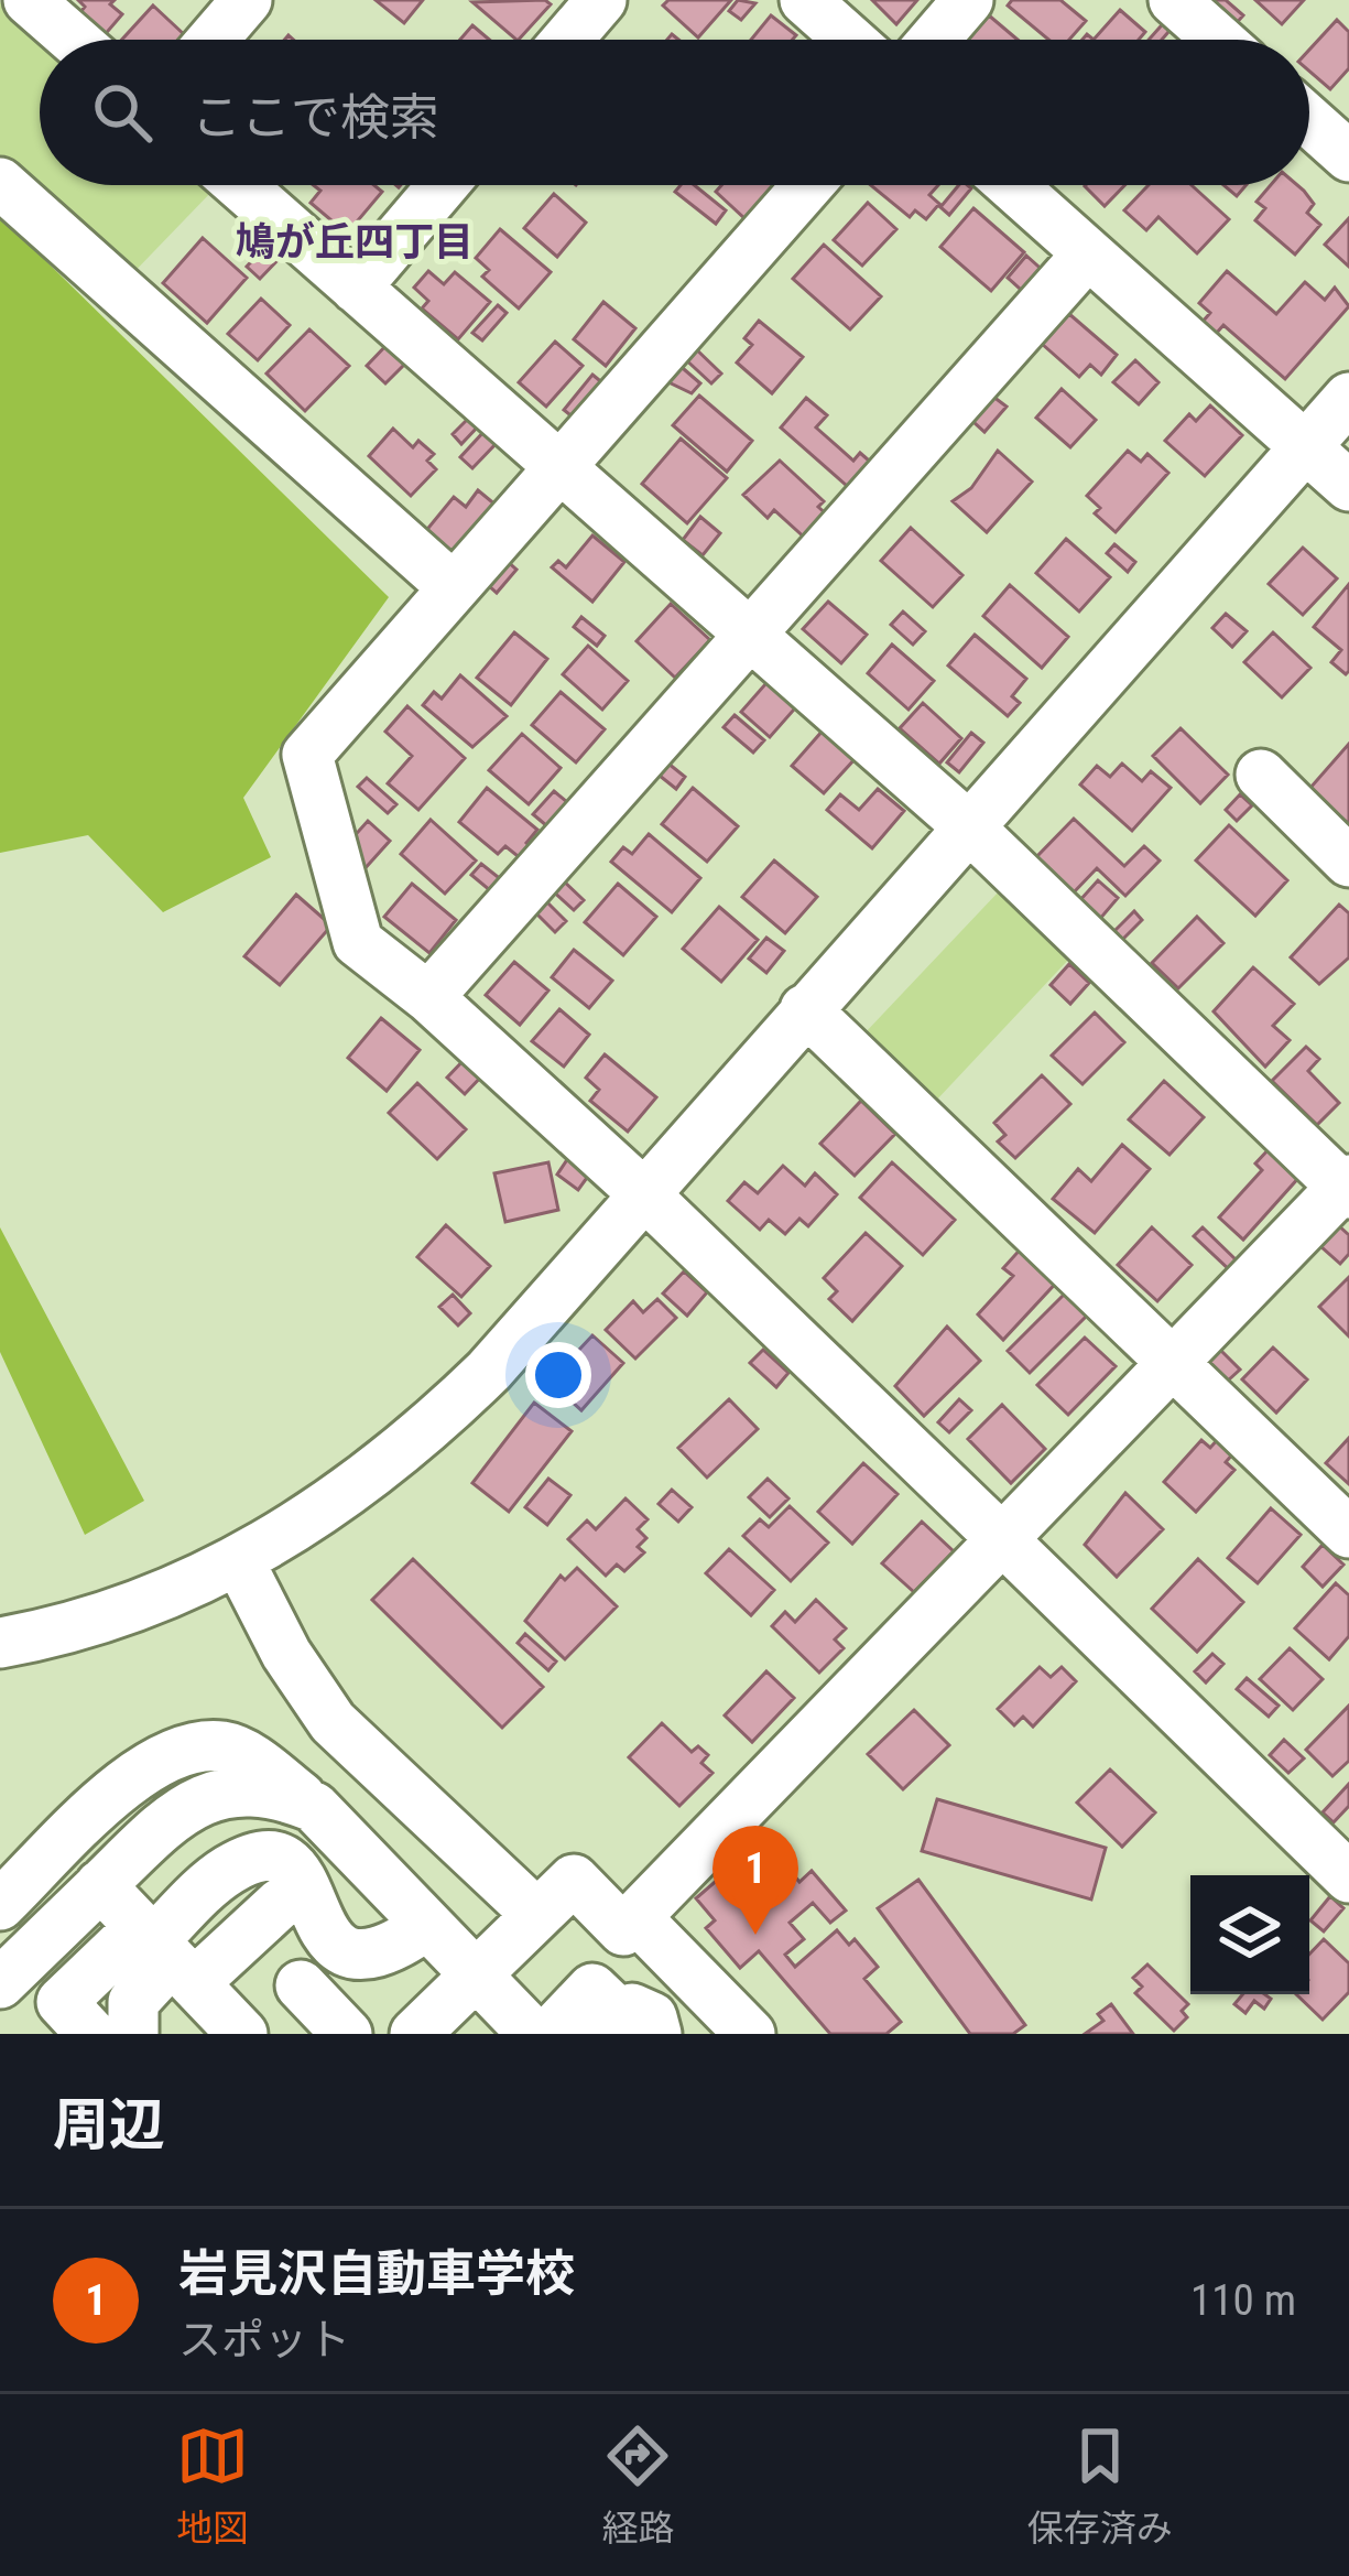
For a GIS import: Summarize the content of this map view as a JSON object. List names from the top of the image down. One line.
{"districts":["鳩が丘四丁目"],"page":{"search":"ここで検索","pins":"1","heading":"周辺","list":[{"mark":"1","name":"岩見沢自動車学校","note":"スポット","value":"110 m"}],"nav":["地図","経路","保存済み"]}}
